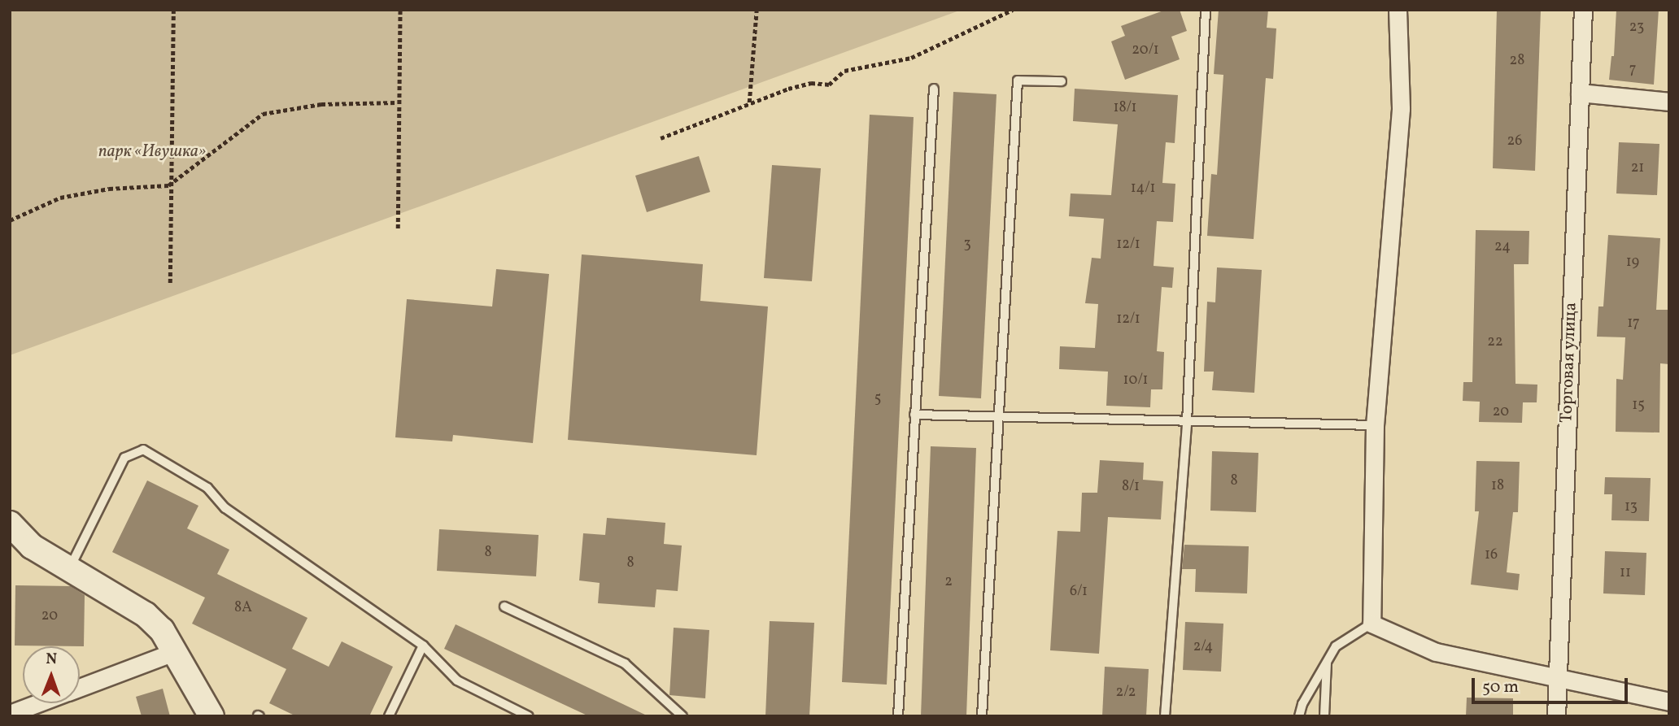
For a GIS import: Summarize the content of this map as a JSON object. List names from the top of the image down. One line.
{"streets":{"street":["Торговая улица"]},"parks":["парк «Ивушка»"],"house_numbers":["23","20/1","28","7","18/1","26","21","14/1","3","12/1","24","19","12/1","17","22","10/1","5","15","20","8","18","8/1","13","8","16","8","11","2","6/1","8А","20","2/4","2/2"],"scale_bar":"50 m","north":"top"}
